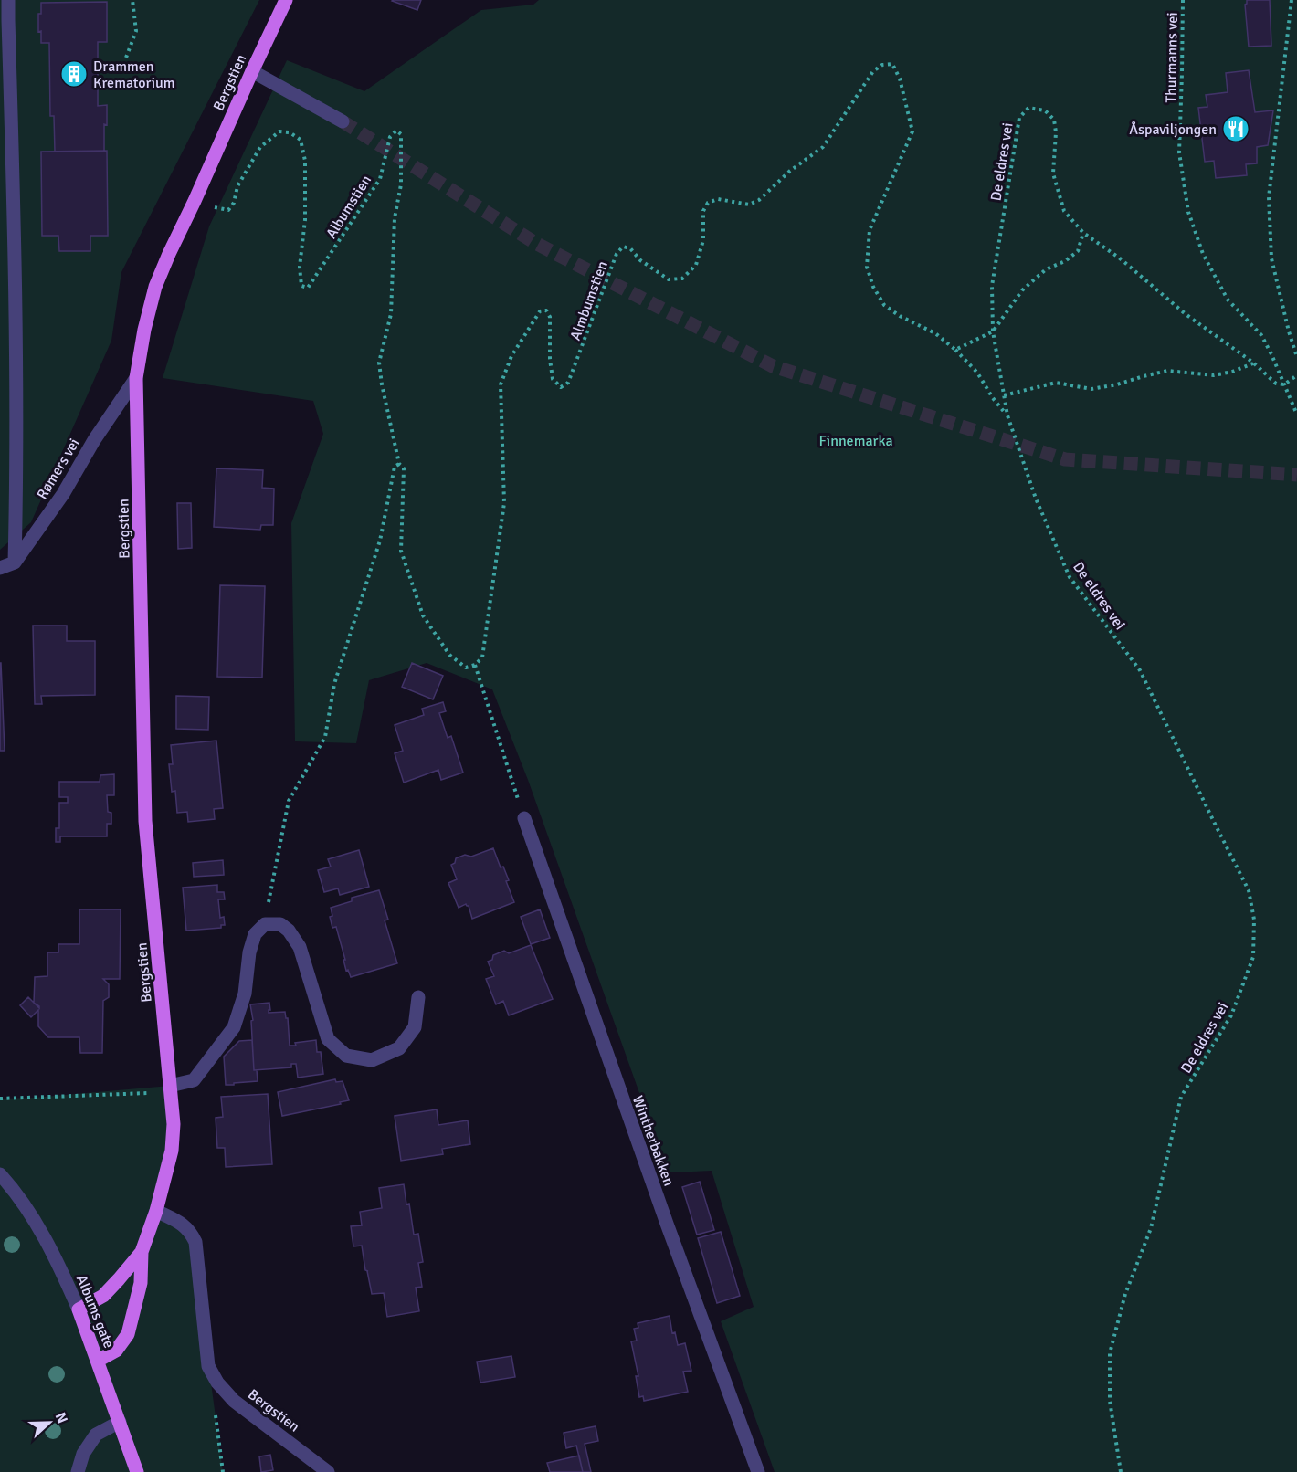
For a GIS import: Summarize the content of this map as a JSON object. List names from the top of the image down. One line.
{"streets":{"main road":["Bergstien","Albums gate"],"street":["Rømers vei","Wintherbakken"],"path":["Thurmanns vei","De eldres vei","Albumstien","Almbumstien"]},"crossings":[["Thurmanns vei","De eldres vei"],["Bergstien","Albumstien"],["Bergstien","Rømers vei"],["Bergstien","Albums gate"]],"parks":["Finnemarka"],"places":{"building":["Drammen Krematorium"],"restaurant":["Åspaviljongen"]},"north":"right"}
